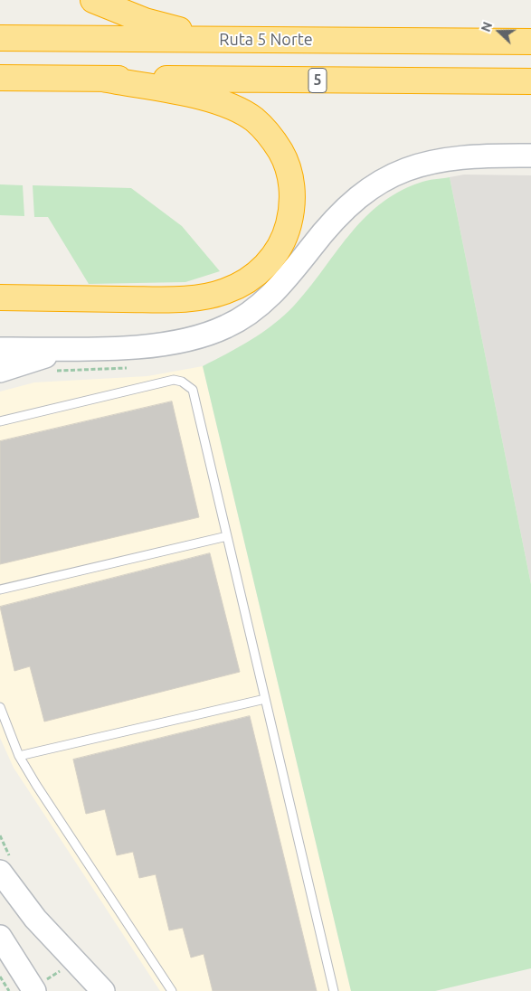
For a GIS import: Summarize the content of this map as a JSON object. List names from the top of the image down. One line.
{"streets":{"highway":["Ruta 5 Norte","5"]},"north":"left"}
